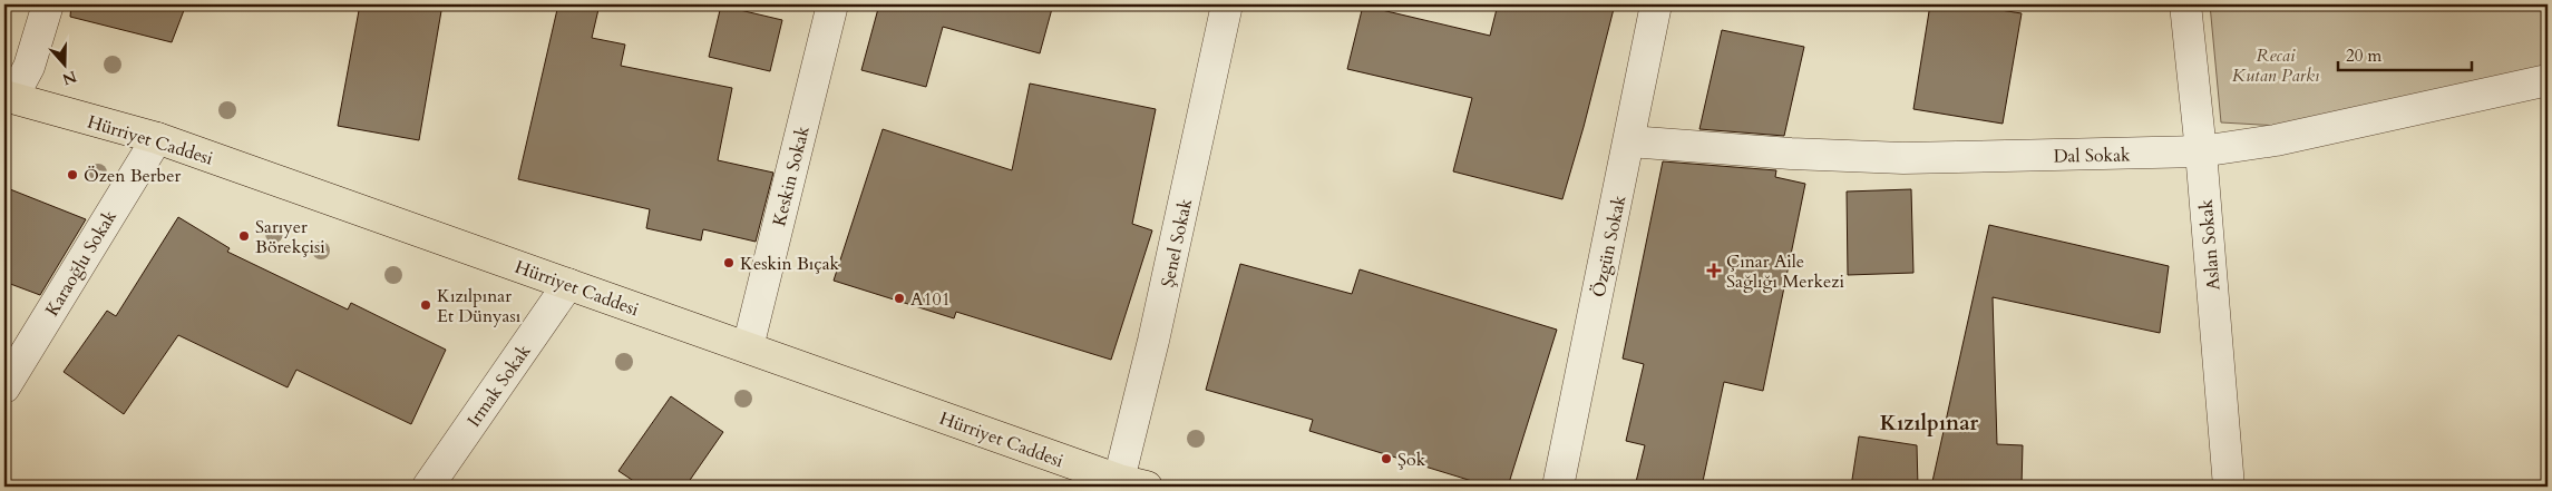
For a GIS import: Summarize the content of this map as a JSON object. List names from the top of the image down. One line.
{"streets":{"main road":["Hürriyet Caddesi"],"street":["Dal Sokak","Keskin Sokak","Şenel Sokak","Aslan Sokak","Özgün Sokak","Karaoğlu Sokak","Irmak Sokak"]},"crossings":[["Hürriyet Caddesi","Keskin Sokak"],["Hürriyet Caddesi","Şenel Sokak"],["Hürriyet Caddesi","Karaoğlu Sokak"],["Hürriyet Caddesi","Irmak Sokak"],["Dal Sokak","Aslan Sokak"],["Dal Sokak","Özgün Sokak"]],"districts":["Kızılpınar"],"parks":["Recai Kutan Parkı"],"places":{"other":["Özen Berber","Sarıyer Börekçisi","Keskin Bıçak","A101","Kızılpınar Et Dünyası","Şok"],"health":["Çınar Aile Sağlığı Merkezi"]},"scale_bar":"20 m","north":"bottom"}
